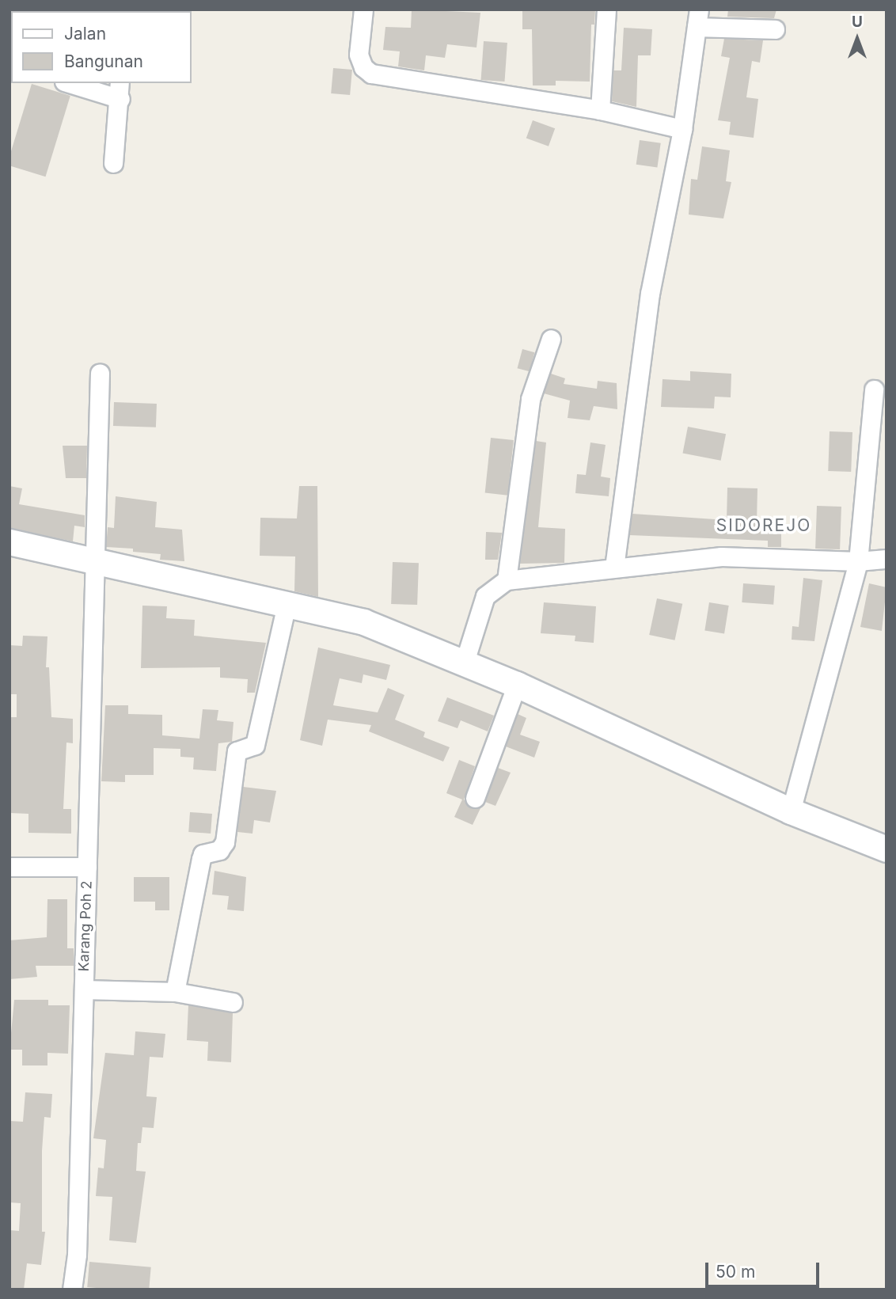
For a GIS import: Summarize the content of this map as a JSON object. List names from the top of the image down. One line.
{"streets":{"street":["Karang Poh 2"]},"districts":["SIDOREJO"],"legend":["Jalan","Bangunan"],"scale_bar":"50 m","north":"top"}
